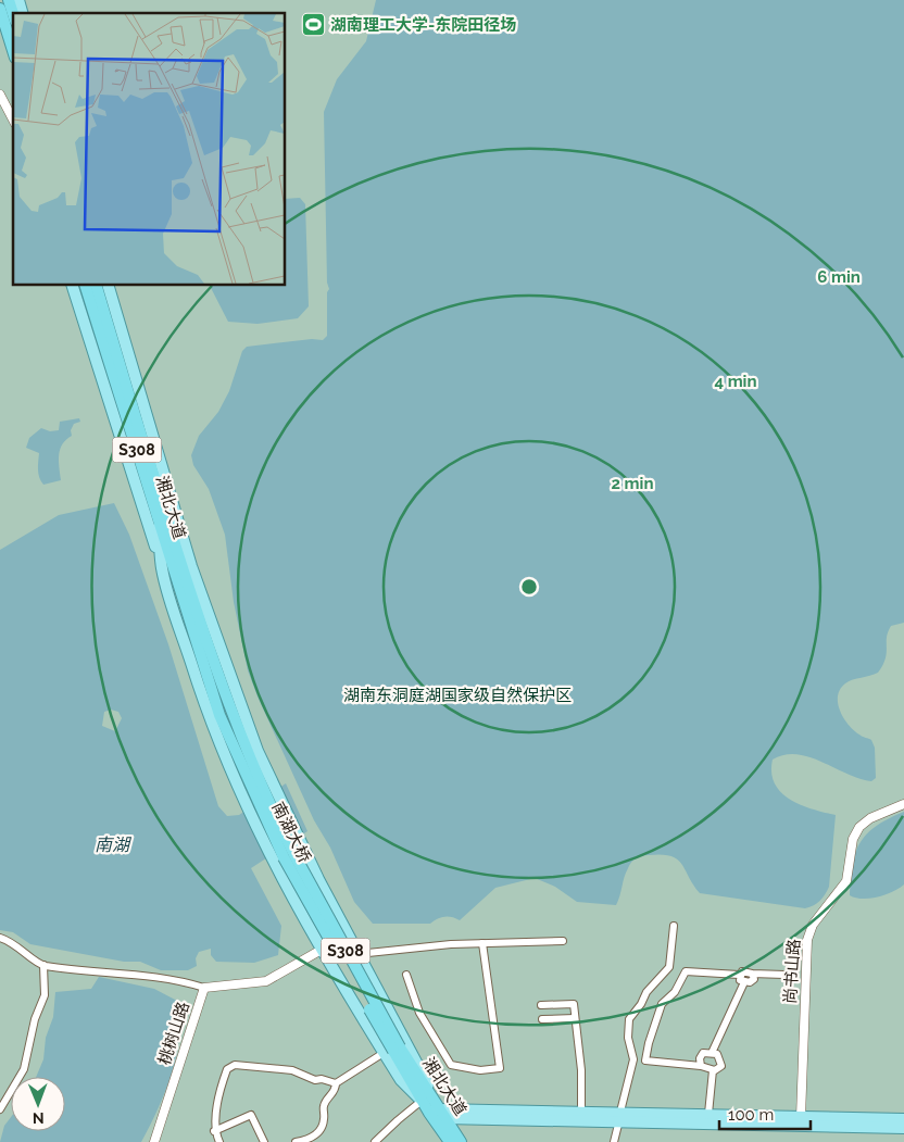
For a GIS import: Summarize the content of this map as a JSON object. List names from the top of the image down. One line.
{"streets":{"highway":["S308","湘北大道","南湖大桥"],"street":["尚书山路","桃树山路"]},"crossings":[["湘北大道","南湖大桥"]],"water":["南湖"],"parks":["湖南东洞庭湖国家级自然保护区"],"places":{"sports":["湖南理工大学-东院田径场"]},"scale_bar":"100 m","north":"bottom","rings":["6 min","4 min","2 min"]}
